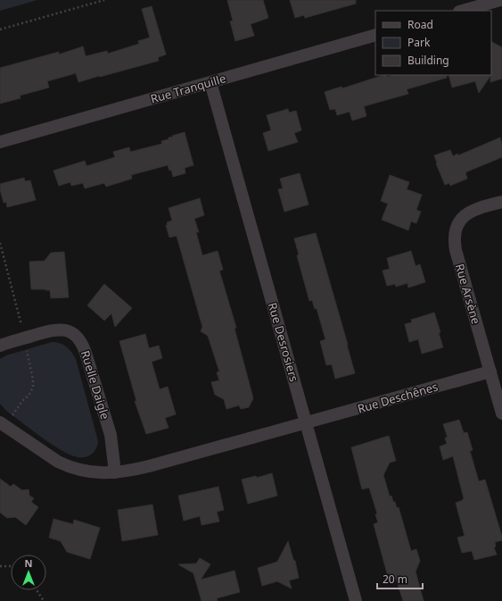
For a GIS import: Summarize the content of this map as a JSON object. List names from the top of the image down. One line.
{"streets":{"street":["Rue Tranquille","Rue Arsène","Rue Desrosiers","Ruelle Daigle","Rue Deschênes"]},"crossings":[["Rue Tranquille","Rue Desrosiers"],["Rue Arsène","Rue Deschênes"],["Rue Desrosiers","Rue Deschênes"]],"legend":["Road","Park","Building"],"scale_bar":"20 m","north":"top"}
